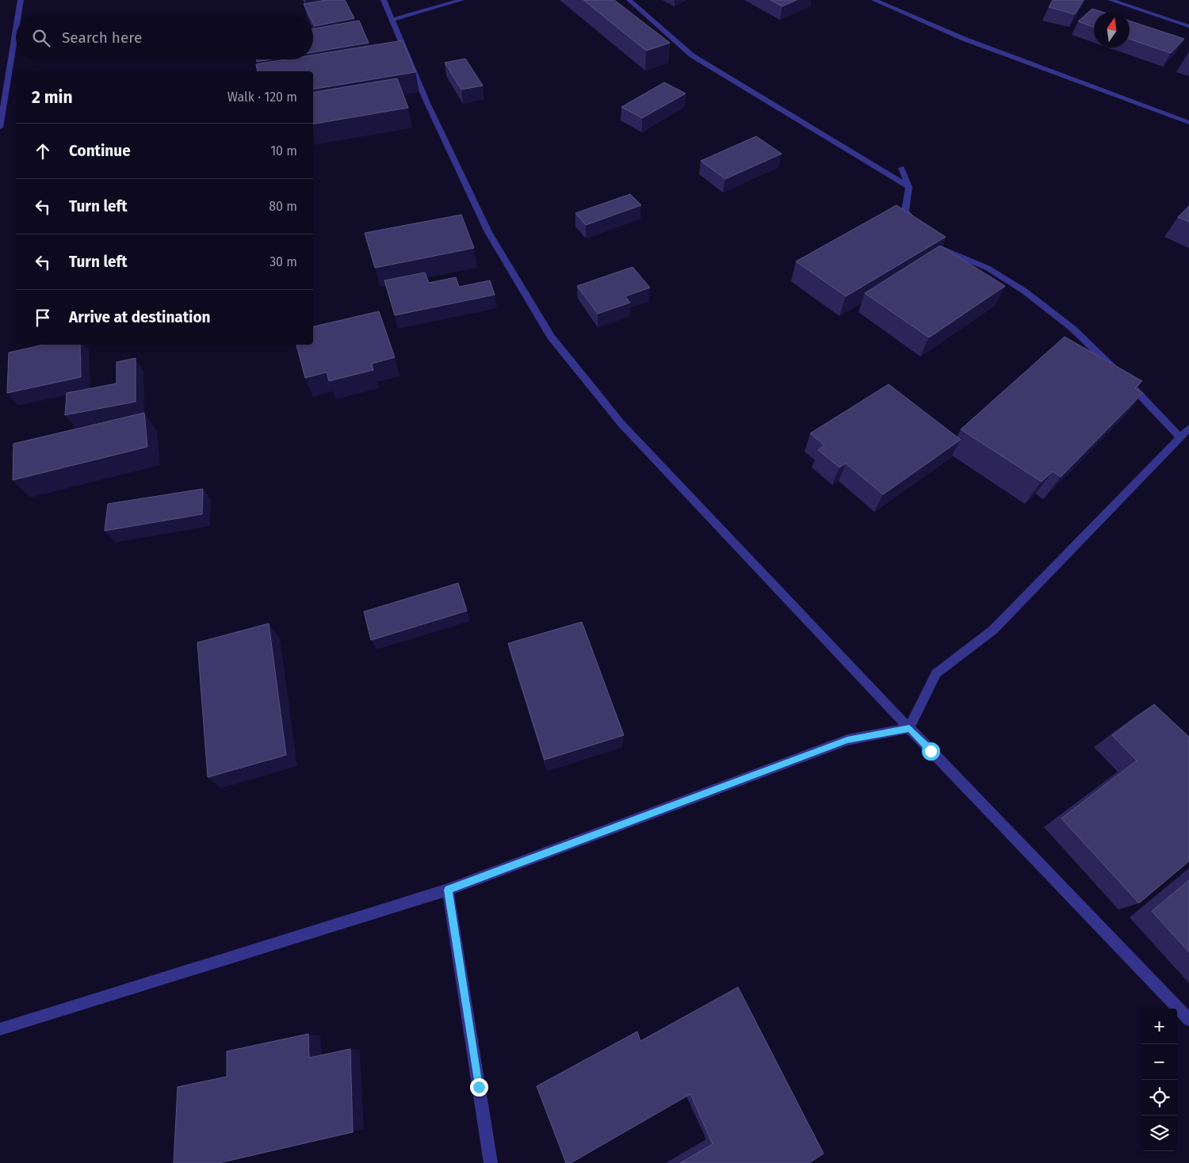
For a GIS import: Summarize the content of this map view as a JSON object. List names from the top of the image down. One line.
{"north":"top","page":{"search":"Search here","heading":["2 min","Walk · 120 m"],"list":[["Continue","10 m"],["Turn left","80 m"],["Turn left","30 m"],"Arrive at destination"],"map_buttons":["+","−"]}}
